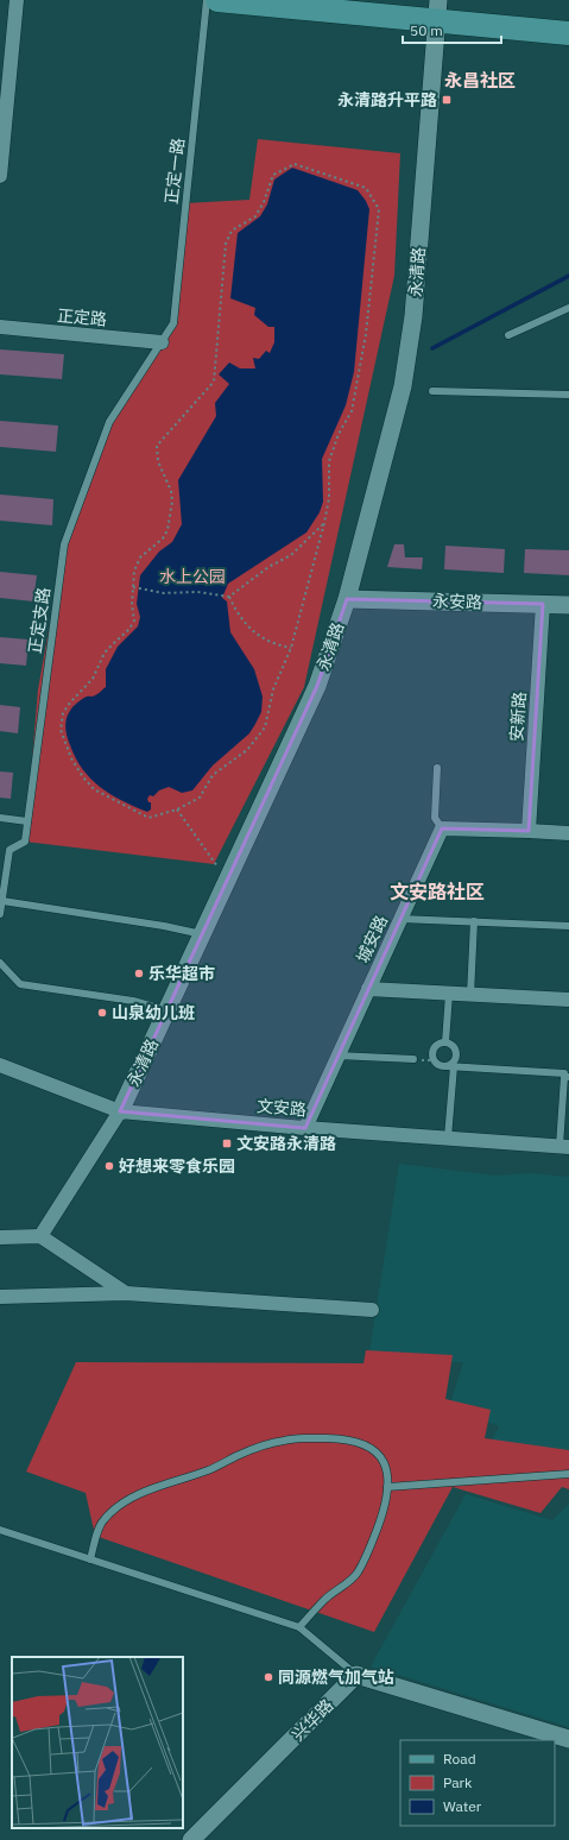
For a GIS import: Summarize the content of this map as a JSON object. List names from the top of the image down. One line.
{"streets":{"street":["永清路","正定路","永安路","安新路","城安路","文安路","兴华路"],"lane":["正定一路","正定支路"]},"crossings":[["正定一路","正定路"],["正定一路","正定支路"],["永清路","永安路"],["永清路","文安路"],["正定路","正定支路"],["永安路","安新路"],["城安路","文安路"]],"districts":["永昌社区","文安路社区"],"parks":["水上公园"],"places":{"transit":["永清路升平路","文安路永清路"],"other":["乐华超市","山泉幼儿班","好想来零食乐园","同源燃气加气站"]},"legend":["Road","Park","Water"],"scale_bar":"50 m"}
